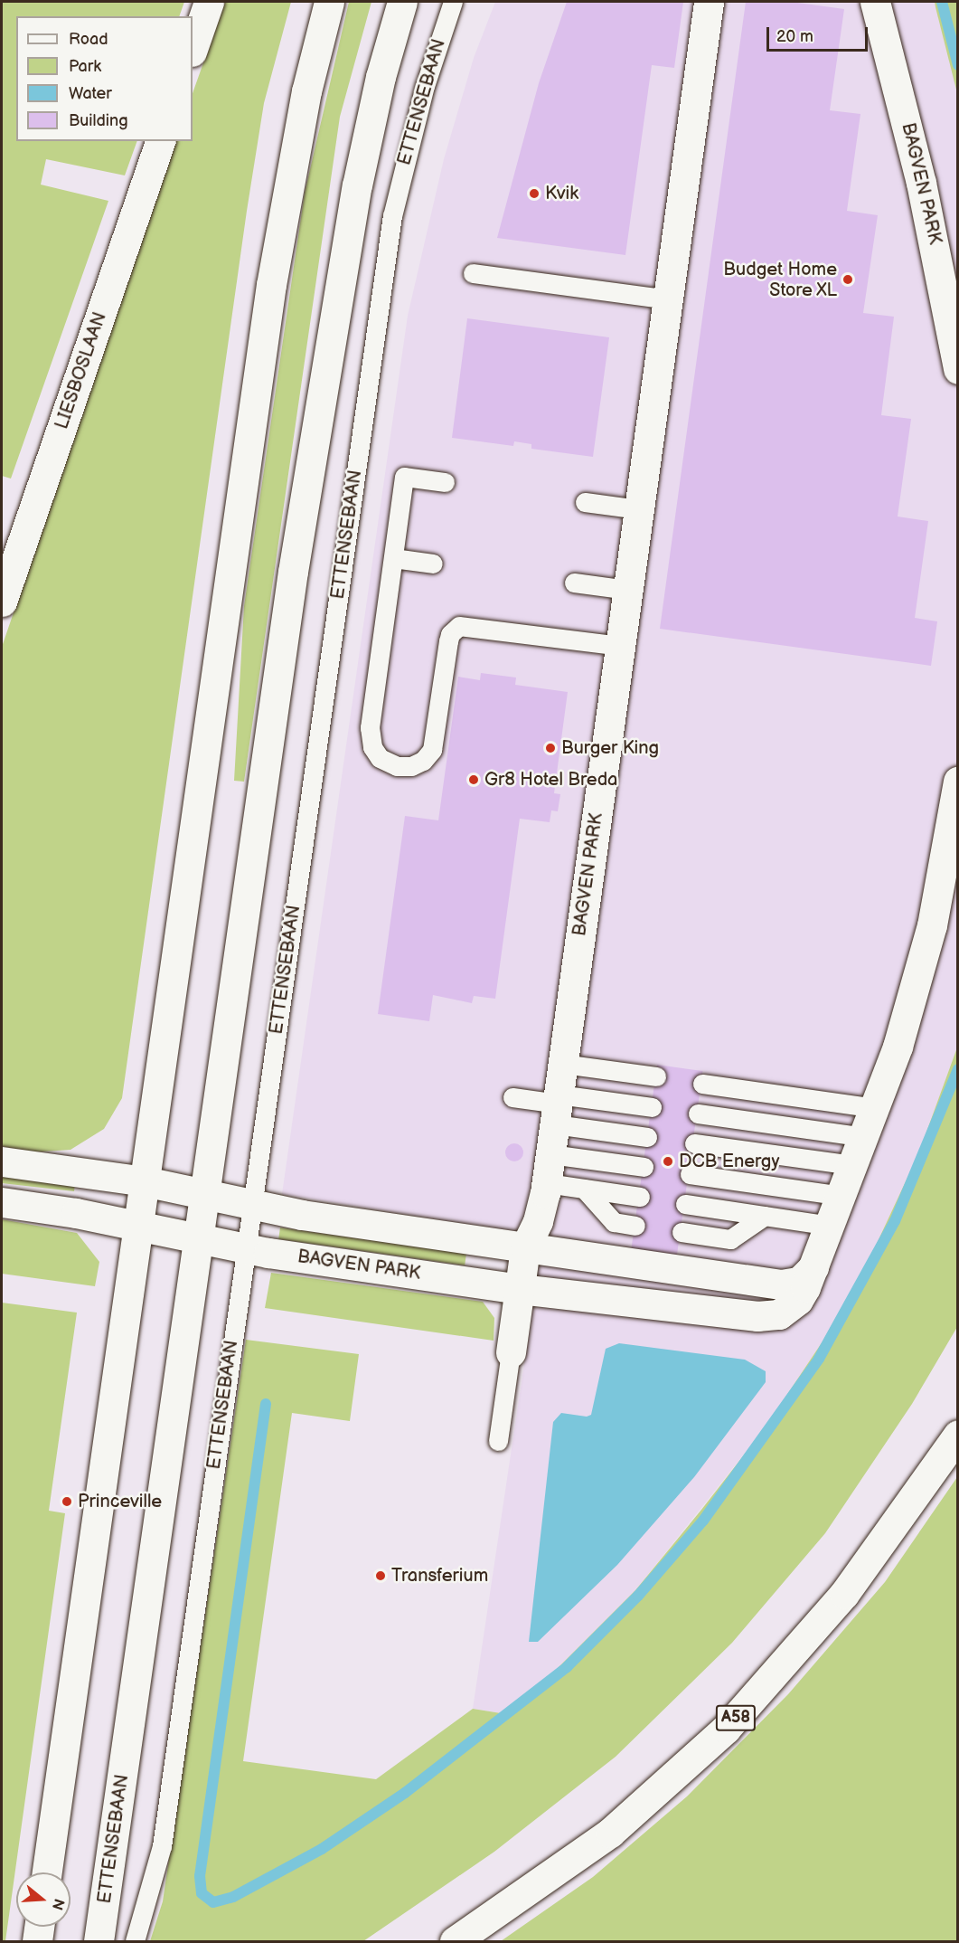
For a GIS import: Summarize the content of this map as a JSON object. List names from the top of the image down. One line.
{"streets":{"main road":["ETTENSEBAAN","BAGVEN PARK","LIESBOSLAAN","A58"]},"crossings":[["ETTENSEBAAN","BAGVEN PARK"]],"places":["Kvik","Budget Home Store XL","Burger King","Gr8 Hotel Breda","DCB Energy","Princeville","Transferium"],"legend":["Road","Park","Water","Building"],"scale_bar":"20 m","north":"right"}
